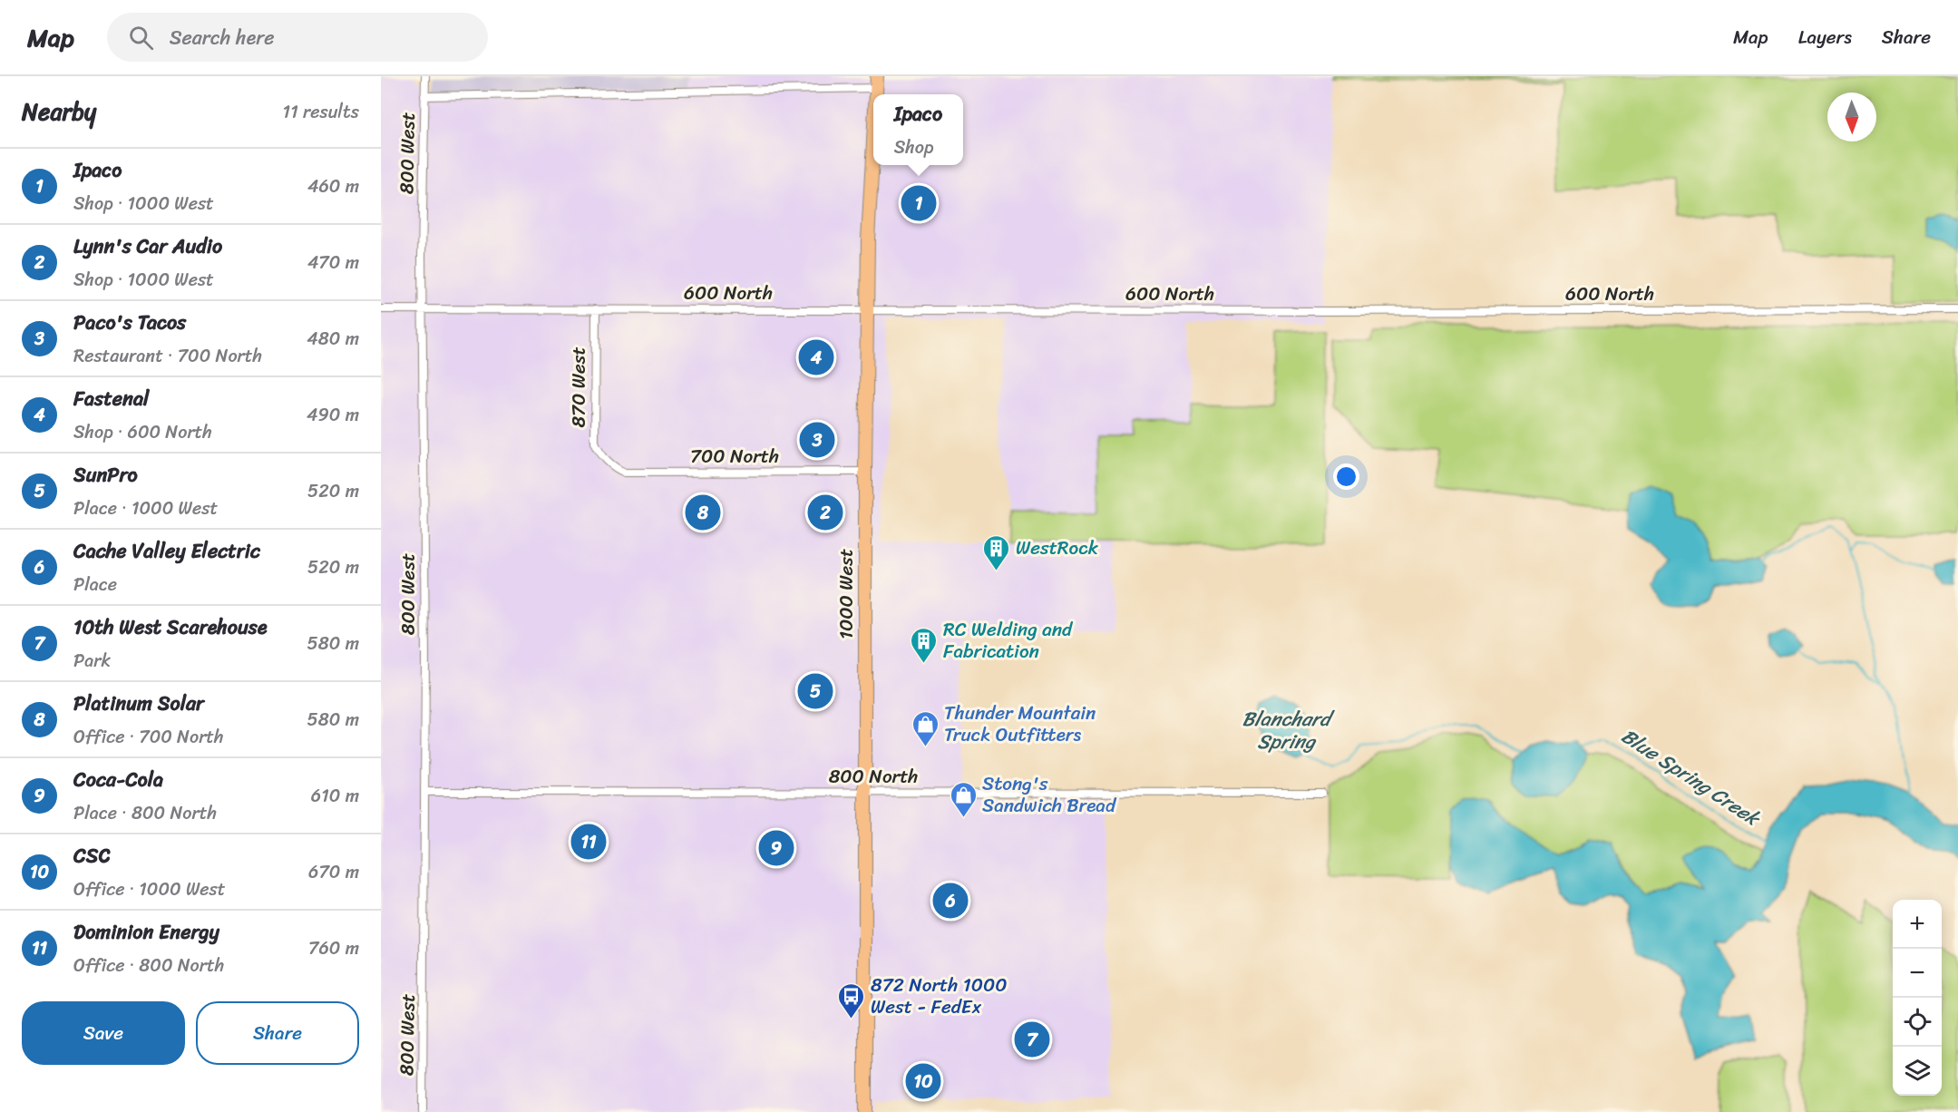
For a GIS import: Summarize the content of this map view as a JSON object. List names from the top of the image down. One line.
{"streets":{"main road":["1000 West"],"street":["800 West","600 North","870 West","700 North","800 North"]},"crossings":[["800 West","600 North"],["800 West","800 North"],["600 North","870 West"],["600 North","1000 West"],["870 West","700 North"],["700 North","1000 West"],["1000 West","800 North"]],"water":["Blanchard Spring","Blue Spring Creek"],"places":{"building":["WestRock","RC Welding and Fabrication"],"shop":["Thunder Mountain Truck Outfitters","Stong's Sandwich Bread"],"bus stop":["872 North 1000 West - FedEx"]},"north":"bottom","page":{"header":"Map","search":"Search here","nav":["Map","Layers","Share"],"heading":["Nearby","11 results"],"popup":["Ipaco","Shop"],"list":[{"mark":"1","name":"Ipaco","note":"Shop · 1000 West","value":"460 m"},{"mark":"2","name":"Lynn's Car Audio","note":"Shop · 1000 West","value":"470 m"},{"mark":"3","name":"Paco's Tacos","note":"Restaurant · 700 North","value":"480 m"},{"mark":"4","name":"Fastenal","note":"Shop · 600 North","value":"490 m"},{"mark":"5","name":"SunPro","note":"Place · 1000 West","value":"520 m"},{"mark":"6","name":"Cache Valley Electric","note":"Place","value":"520 m"},{"mark":"7","name":"10th West Scarehouse","note":"Park","value":"580 m"},{"mark":"8","name":"Platinum Solar","note":"Office · 700 North","value":"580 m"},{"mark":"9","name":"Coca-Cola","note":"Place · 800 North","value":"610 m"},{"mark":"10","name":"CSC","note":"Office · 1000 West","value":"670 m"},{"mark":"11","name":"Dominion Energy","note":"Office · 800 North","value":"760 m"}],"pins":["1","4","3","2","8","5","11","9","6","7","10"],"map_buttons":["+","−"],"buttons":["Save","Share"]}}
